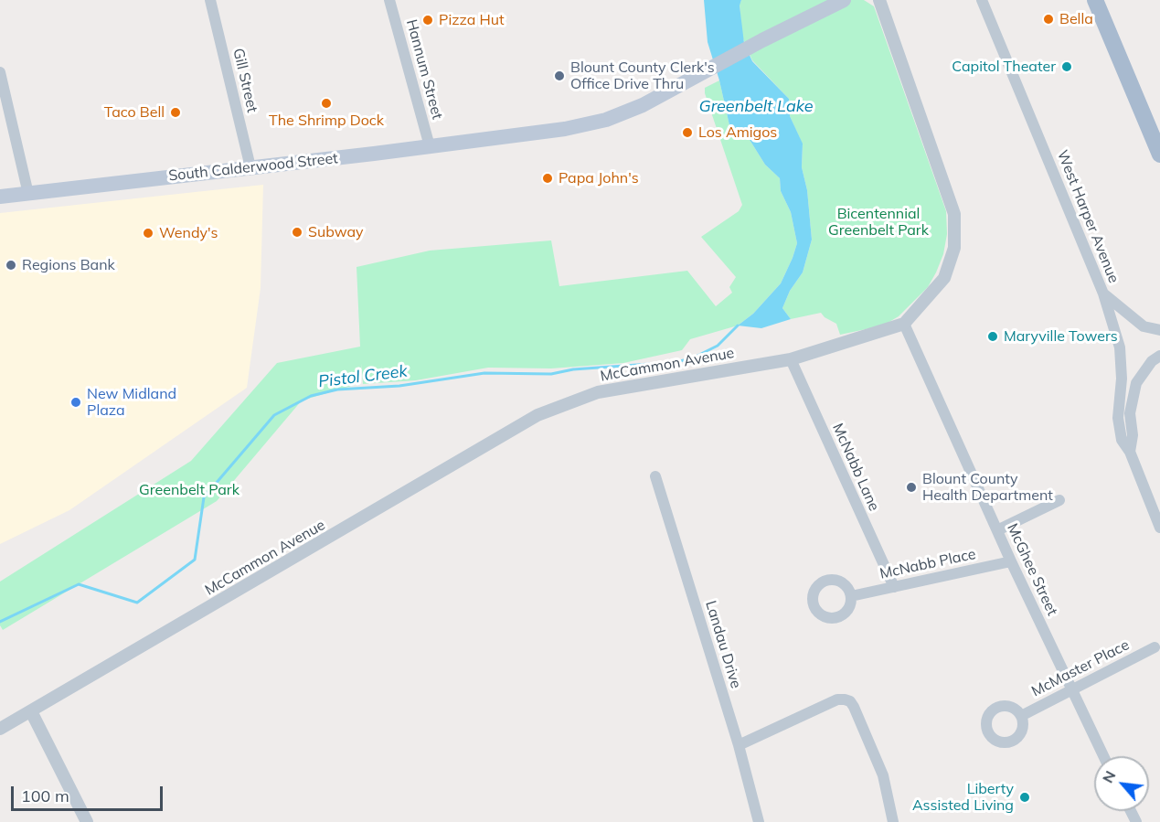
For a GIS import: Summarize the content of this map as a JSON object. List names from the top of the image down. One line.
{"streets":{"main road":["South Calderwood Street"],"street":["Hannum Street","Gill Street","West Harper Avenue","McCammon Avenue","McNabb Lane","McNabb Place","McGhee Street","Landau Drive","McMaster Place"]},"crossings":[["Hannum Street","South Calderwood Street"],["Gill Street","South Calderwood Street"],["McCammon Avenue","McNabb Lane"],["McCammon Avenue","McGhee Street"],["McNabb Lane","McNabb Place"],["McNabb Place","McGhee Street"],["McGhee Street","McMaster Place"]],"water":["Greenbelt Lake","Pistol Creek"],"parks":["Bicentennial Greenbelt Park","Greenbelt Park"],"places":["Bella","Pizza Hut","Capitol Theater","Blount County Clerk's Office Drive Thru","The Shrimp Dock","Taco Bell","Los Amigos","Papa John's","Subway","Wendy's","Regions Bank","Maryville Towers","New Midland Plaza","Blount County Health Department","Liberty Assisted Living"],"scale_bar":"100 m","north":"top left"}
